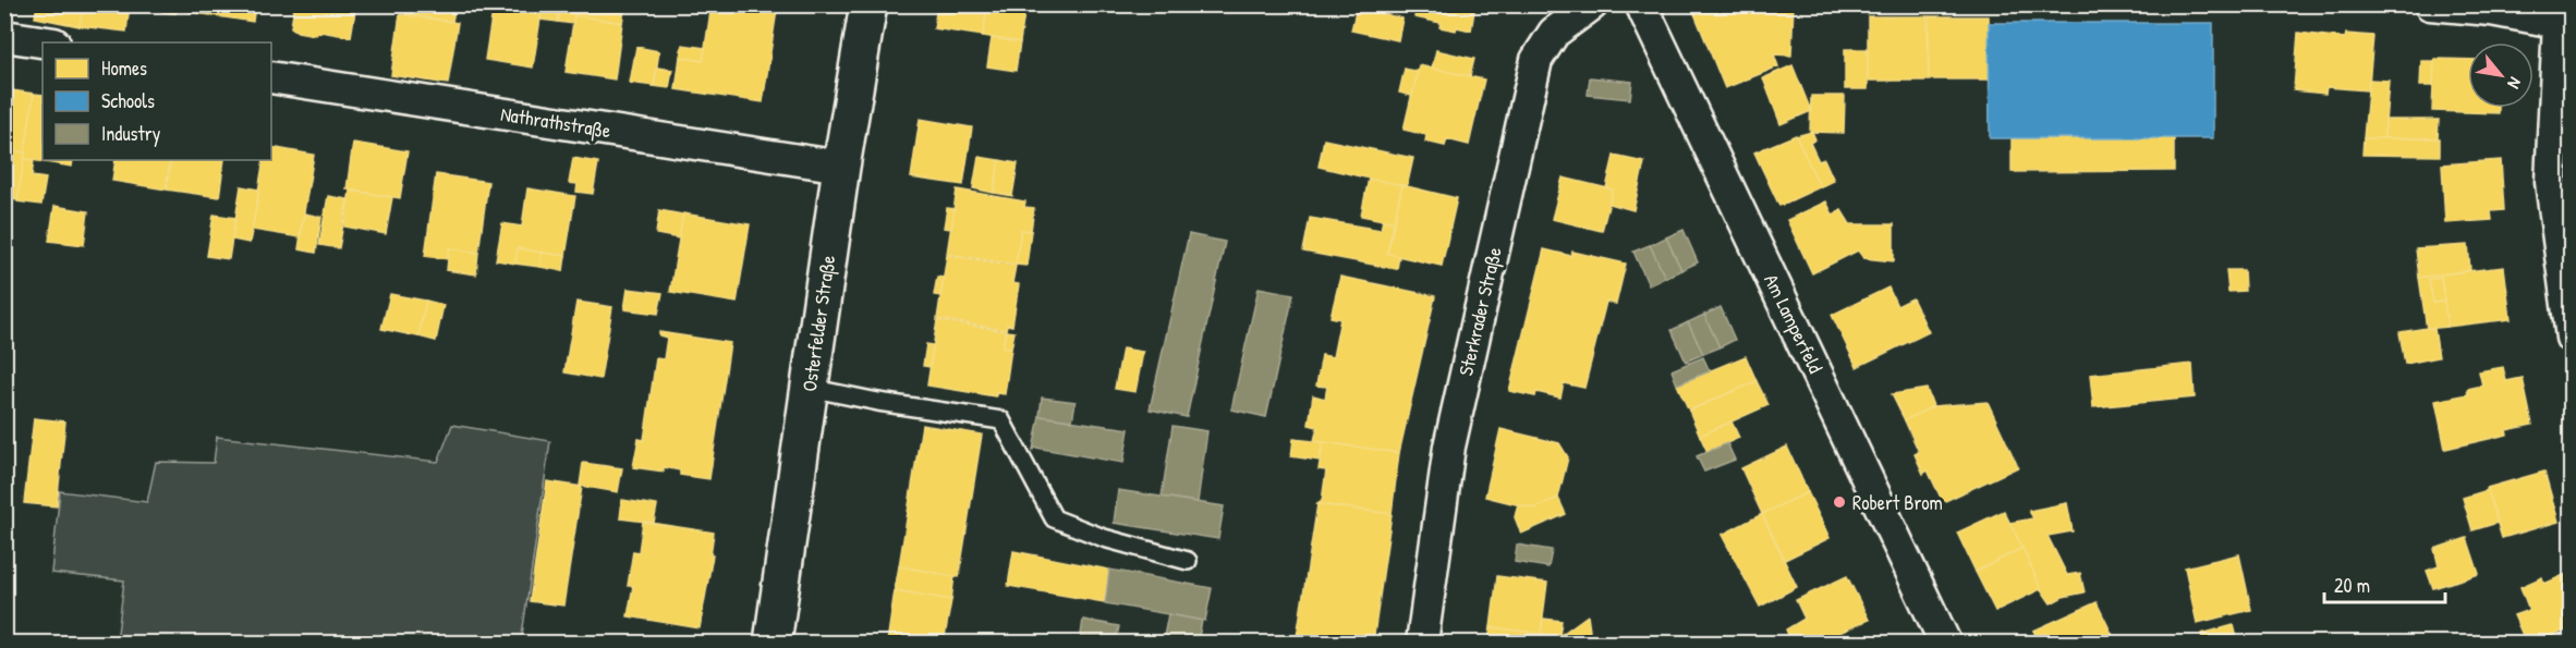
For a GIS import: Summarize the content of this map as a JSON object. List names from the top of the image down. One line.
{"streets":{"main road":["Osterfelder Straße"],"street":["Nathrathstraße","Sterkrader Straße","Am Lamperfeld"]},"crossings":[["Nathrathstraße","Osterfelder Straße"]],"places":["Robert Brom"],"legend":["Homes","Schools","Industry"],"scale_bar":"20 m","north":"bottom right"}
